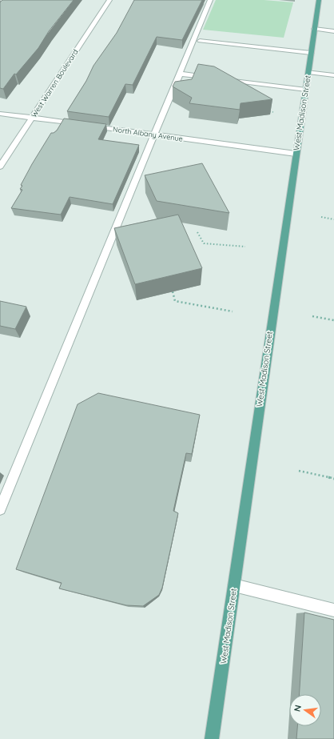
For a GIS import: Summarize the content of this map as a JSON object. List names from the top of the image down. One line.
{"streets":{"main road":["West Madison Street"],"street":["West Warren Boulevard","North Albany Avenue"]},"crossings":[["West Warren Boulevard","North Albany Avenue"],["West Madison Street","North Albany Avenue"]],"north":"left"}
